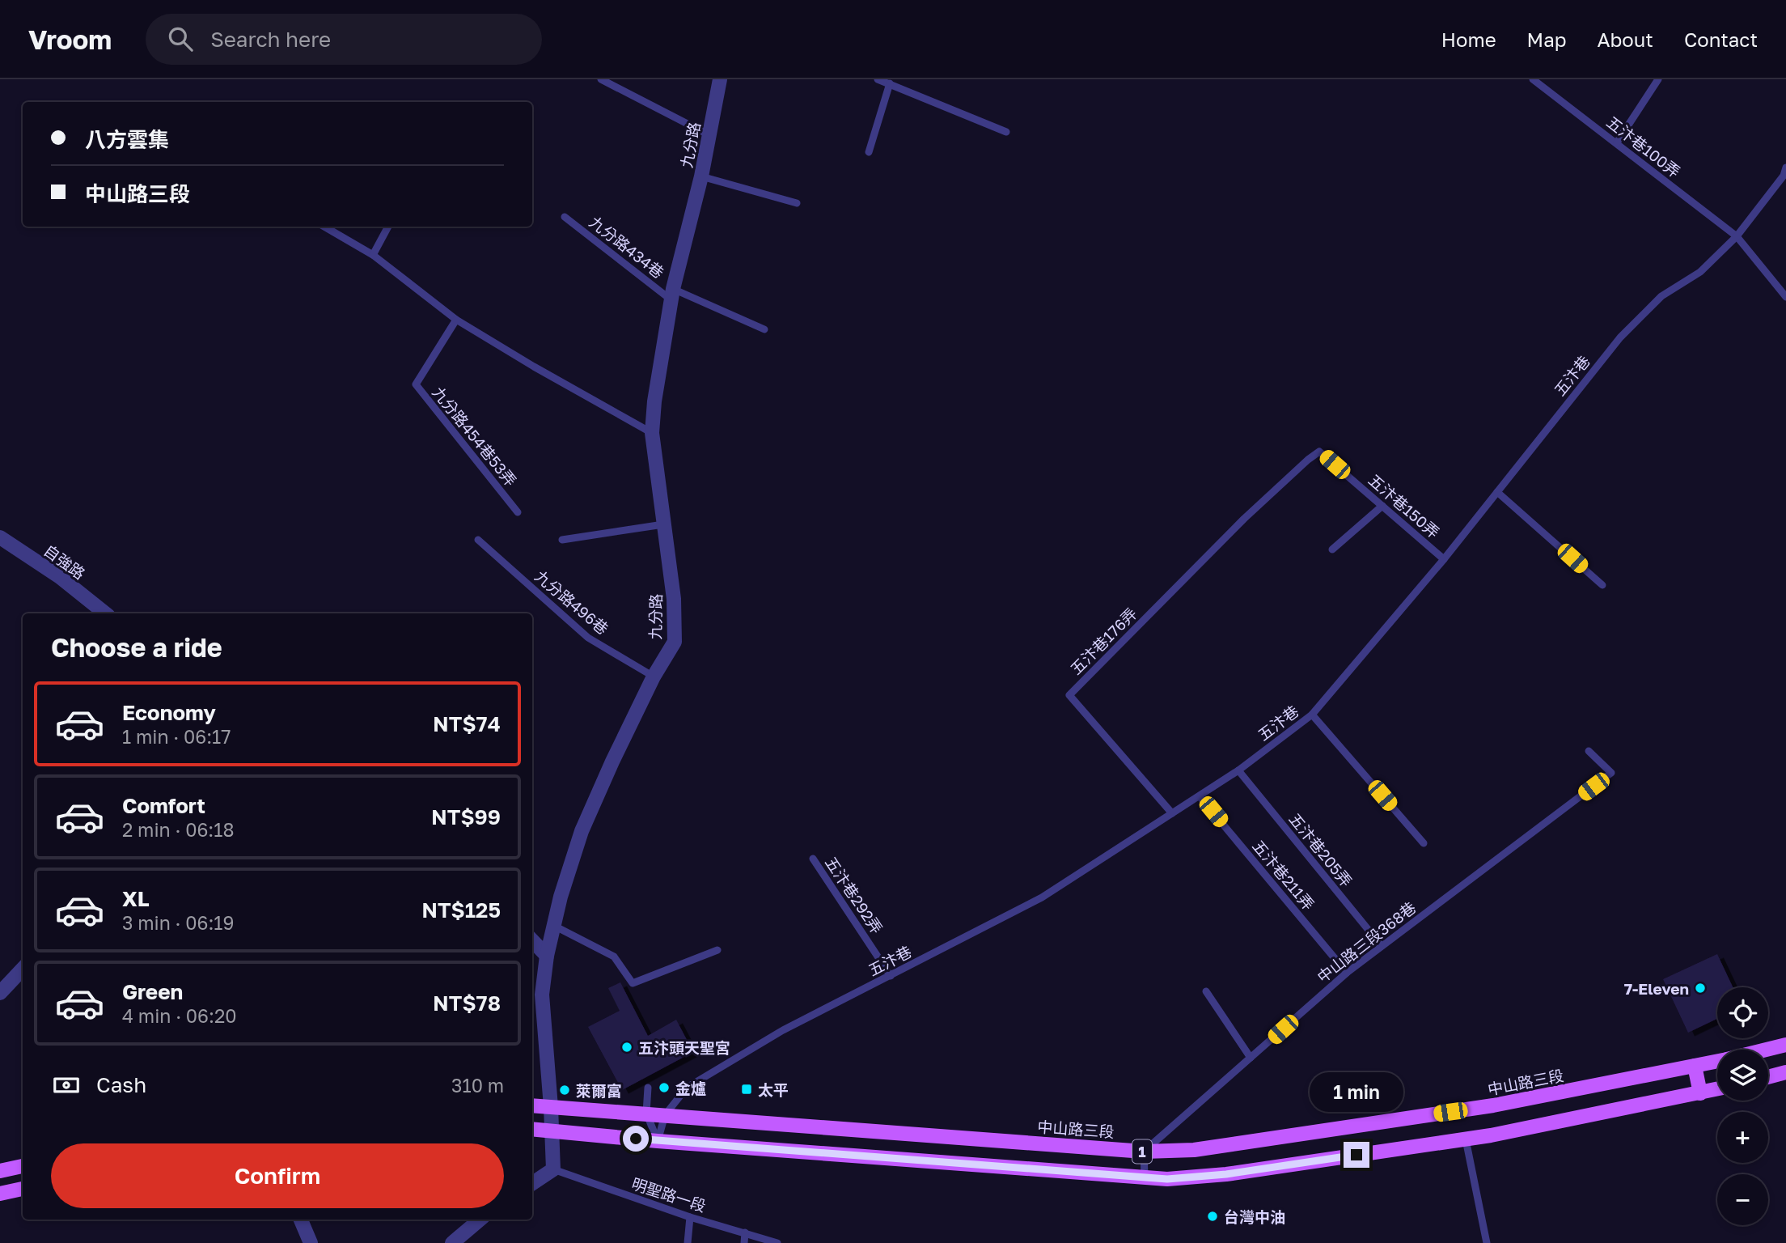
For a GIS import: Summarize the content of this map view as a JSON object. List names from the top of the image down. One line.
{"streets":{"main road":["中山路三段","1"],"street":["九分路","自強路"],"lane":["五汴巷100弄","九分路434巷","五汴巷","九分路454巷53弄","五汴巷150弄","九分路496巷","五汴巷176弄","五汴巷205弄","五汴巷211弄","五汴巷292弄","中山路三段368巷","明聖路一段"]},"crossings":[["九分路","九分路434巷"],["九分路","九分路496巷"],["九分路","中山路三段"],["九分路","1"],["九分路","明聖路一段"],["五汴巷100弄","五汴巷"],["五汴巷","五汴巷150弄"],["五汴巷","五汴巷176弄"],["五汴巷","五汴巷205弄"],["五汴巷","五汴巷211弄"],["五汴巷","五汴巷292弄"],["五汴巷","中山路三段"],["五汴巷","1"],["五汴巷150弄","五汴巷176弄"],["五汴巷205弄","中山路三段368巷"],["五汴巷211弄","中山路三段368巷"],["中山路三段368巷","中山路三段"],["中山路三段","1"]],"places":{"other":["7-Eleven","五汴頭天聖宮","金爐","萊爾富","台灣中油"],"transit":["太平"]},"page":{"header":"Vroom","search":"Search here","nav":["Home","Map","About","Contact"],"banner":["八方雲集","中山路三段"],"heading":"Choose a ride","list":[{"name":"Economy","note":"1 min · 06:17","value":"NT$74"},{"name":"Comfort","note":"2 min · 06:18","value":"NT$99"},{"name":"XL","note":"3 min · 06:19","value":"NT$125"},{"name":"Green","note":"4 min · 06:20","value":"NT$78"}],"map_buttons":["+","−"],"pay":["Cash","310 m"],"bubble":"1 min","buttons":"Confirm"}}
